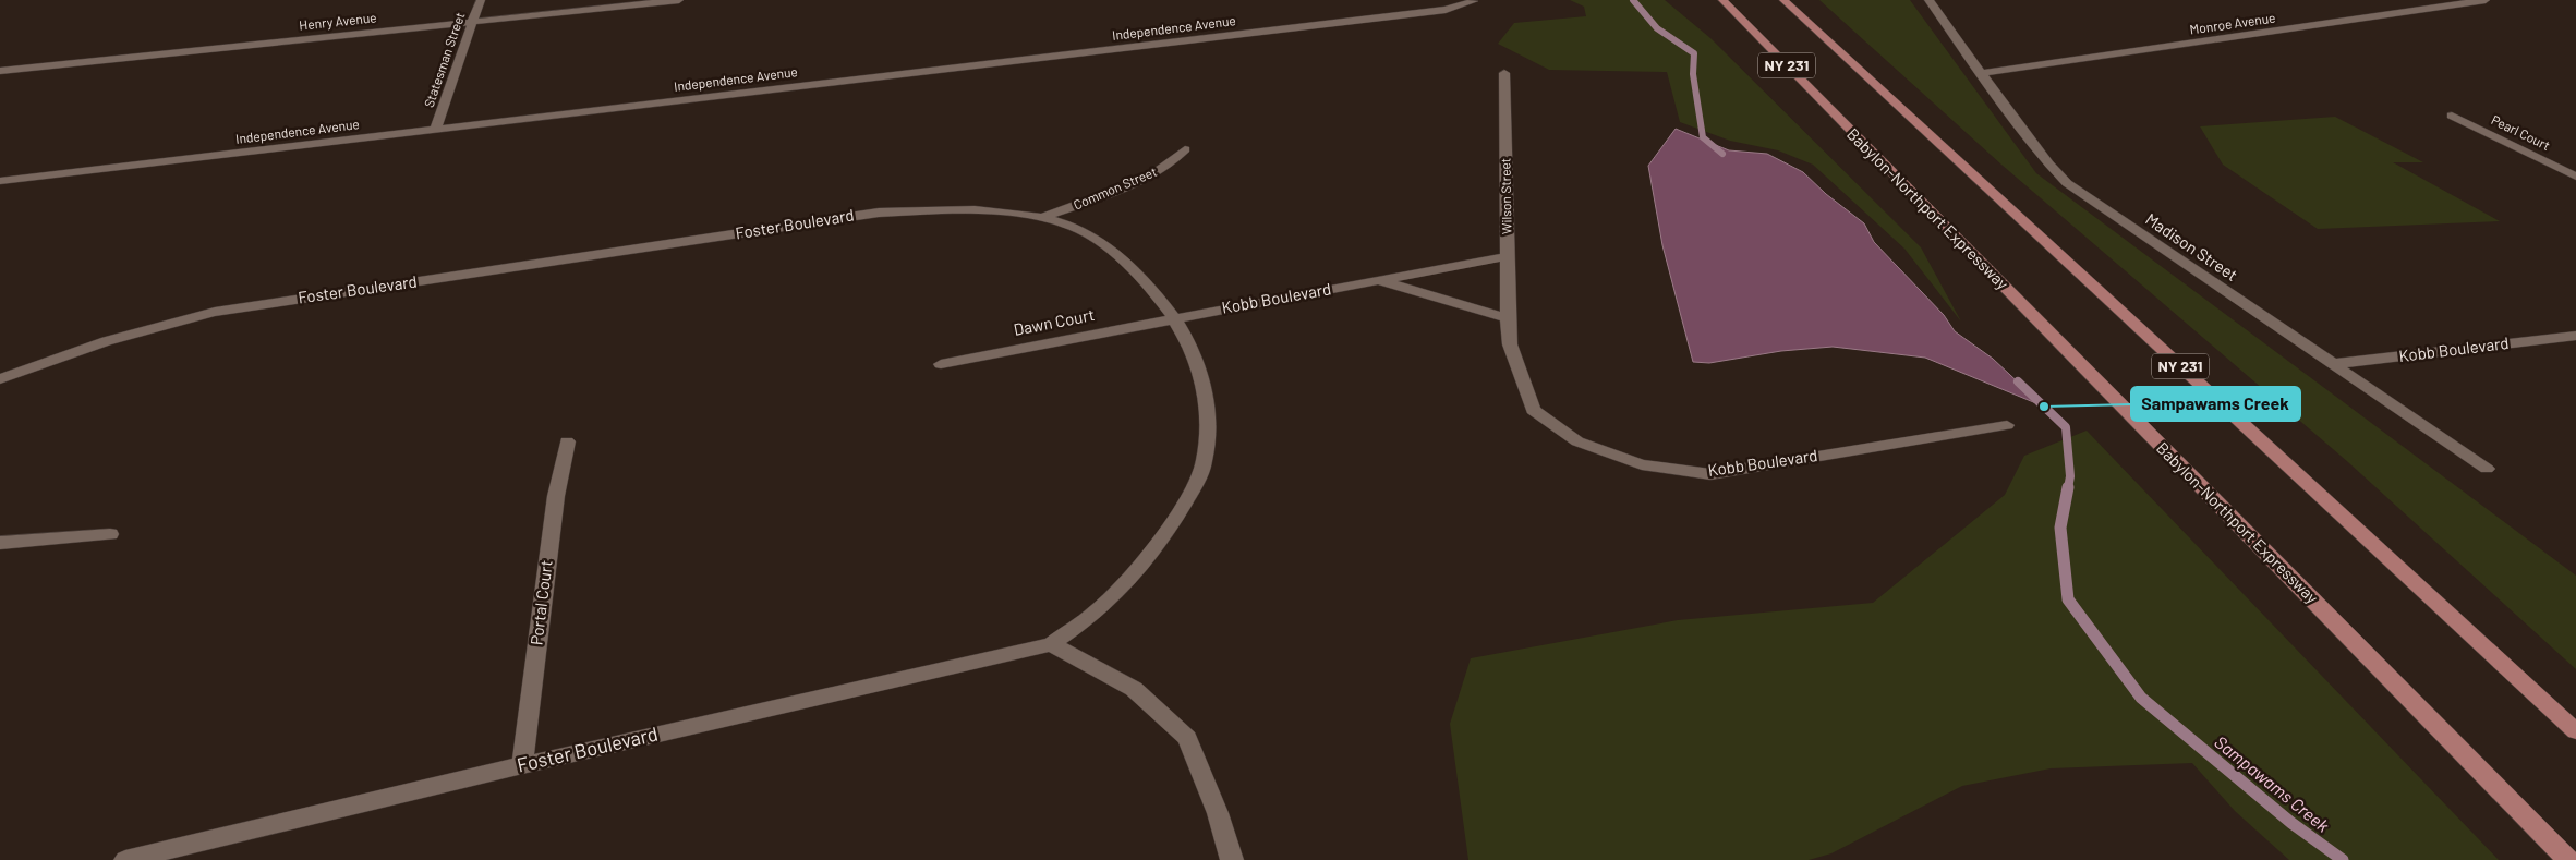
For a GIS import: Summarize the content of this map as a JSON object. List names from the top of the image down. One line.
{"streets":{"main road":["NY 231","Babylon-Northport Expressway"],"street":["Henry Avenue","Monroe Avenue","Independence Avenue","Statesman Street","Pearl Court","Common Street","Wilson Street","Foster Boulevard","Madison Street","Kobb Boulevard","Dawn Court","Portal Court"]},"crossings":[["Henry Avenue","Statesman Street"],["Monroe Avenue","Madison Street"],["Independence Avenue","Statesman Street"],["Common Street","Foster Boulevard"],["Wilson Street","Kobb Boulevard"],["Foster Boulevard","Kobb Boulevard"],["Foster Boulevard","Dawn Court"],["Foster Boulevard","Portal Court"],["Madison Street","Kobb Boulevard"],["Kobb Boulevard","Dawn Court"]],"water":["Sampawams Creek"],"places":["Sampawams Creek"]}
